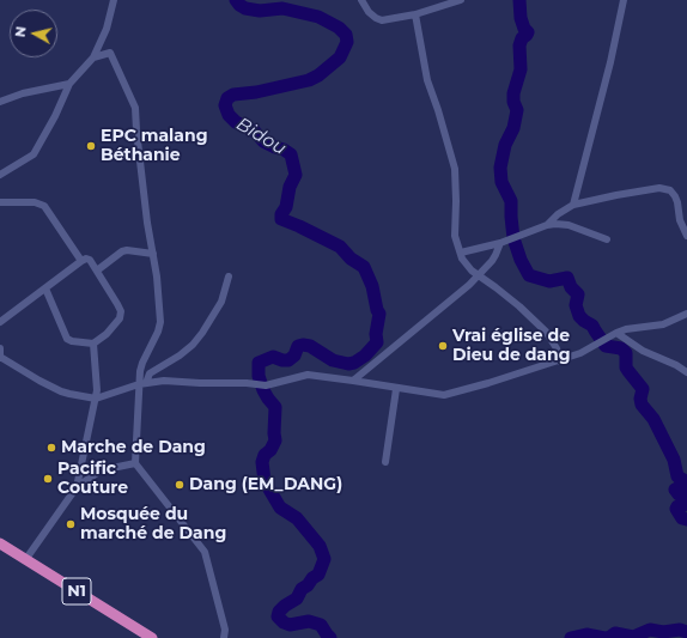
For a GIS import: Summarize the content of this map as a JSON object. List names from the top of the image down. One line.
{"streets":{"highway":["N1"]},"water":["Bidou"],"places":["EPC malang Béthanie","Vrai église de Dieu de dang","Marche de Dang","Pacific Couture","Dang (EM_DANG)","Mosquée du marché de Dang"],"north":"left"}
